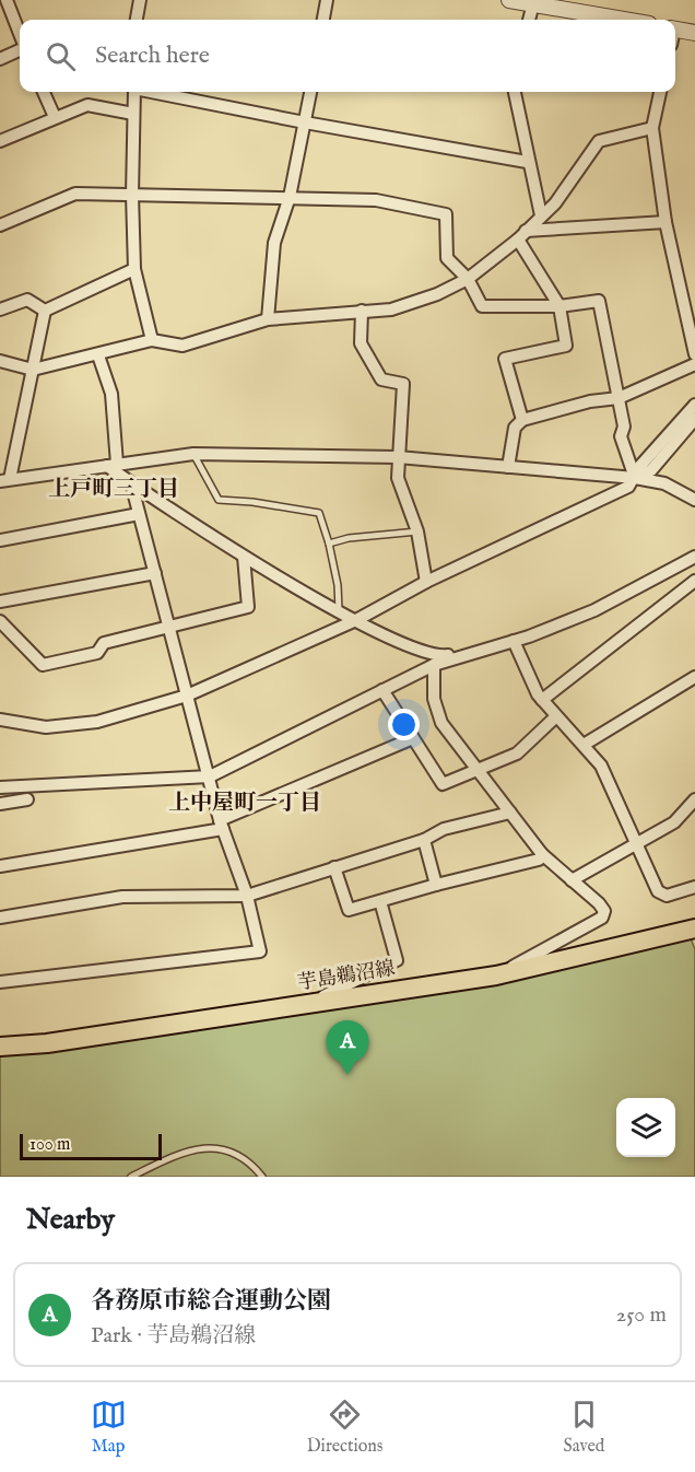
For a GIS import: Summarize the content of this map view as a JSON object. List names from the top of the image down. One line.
{"streets":{"main road":["芋島鵜沼線"]},"districts":["上戸町三丁目","上中屋町一丁目"],"scale_bar":"100 m","page":{"search":"Search here","pins":"A","scale":"100 m","heading":"Nearby","list":[{"mark":"A","name":"各務原市総合運動公園","note":"Park · 芋島鵜沼線","value":"250 m"}],"nav":["Map","Directions","Saved"]}}
